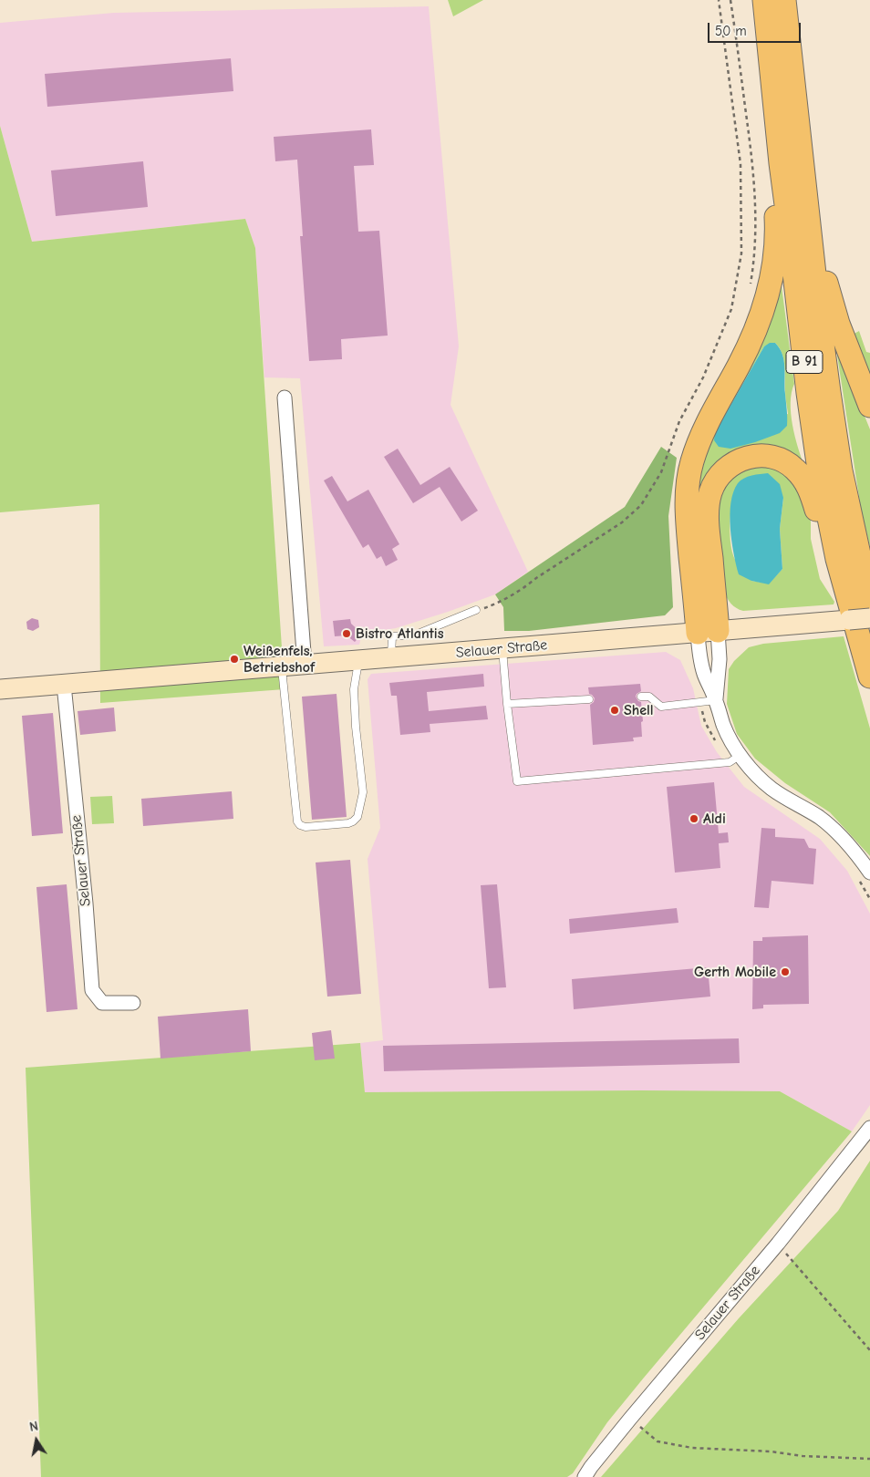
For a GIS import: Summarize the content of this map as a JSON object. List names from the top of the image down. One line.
{"streets":{"highway":["B 91"],"main road":["Selauer Straße"]},"places":["Bistro Atlantis","Weißenfels, Betriebshof","Shell","Aldi","Gerth Mobile"],"scale_bar":"50 m","north":"top"}
